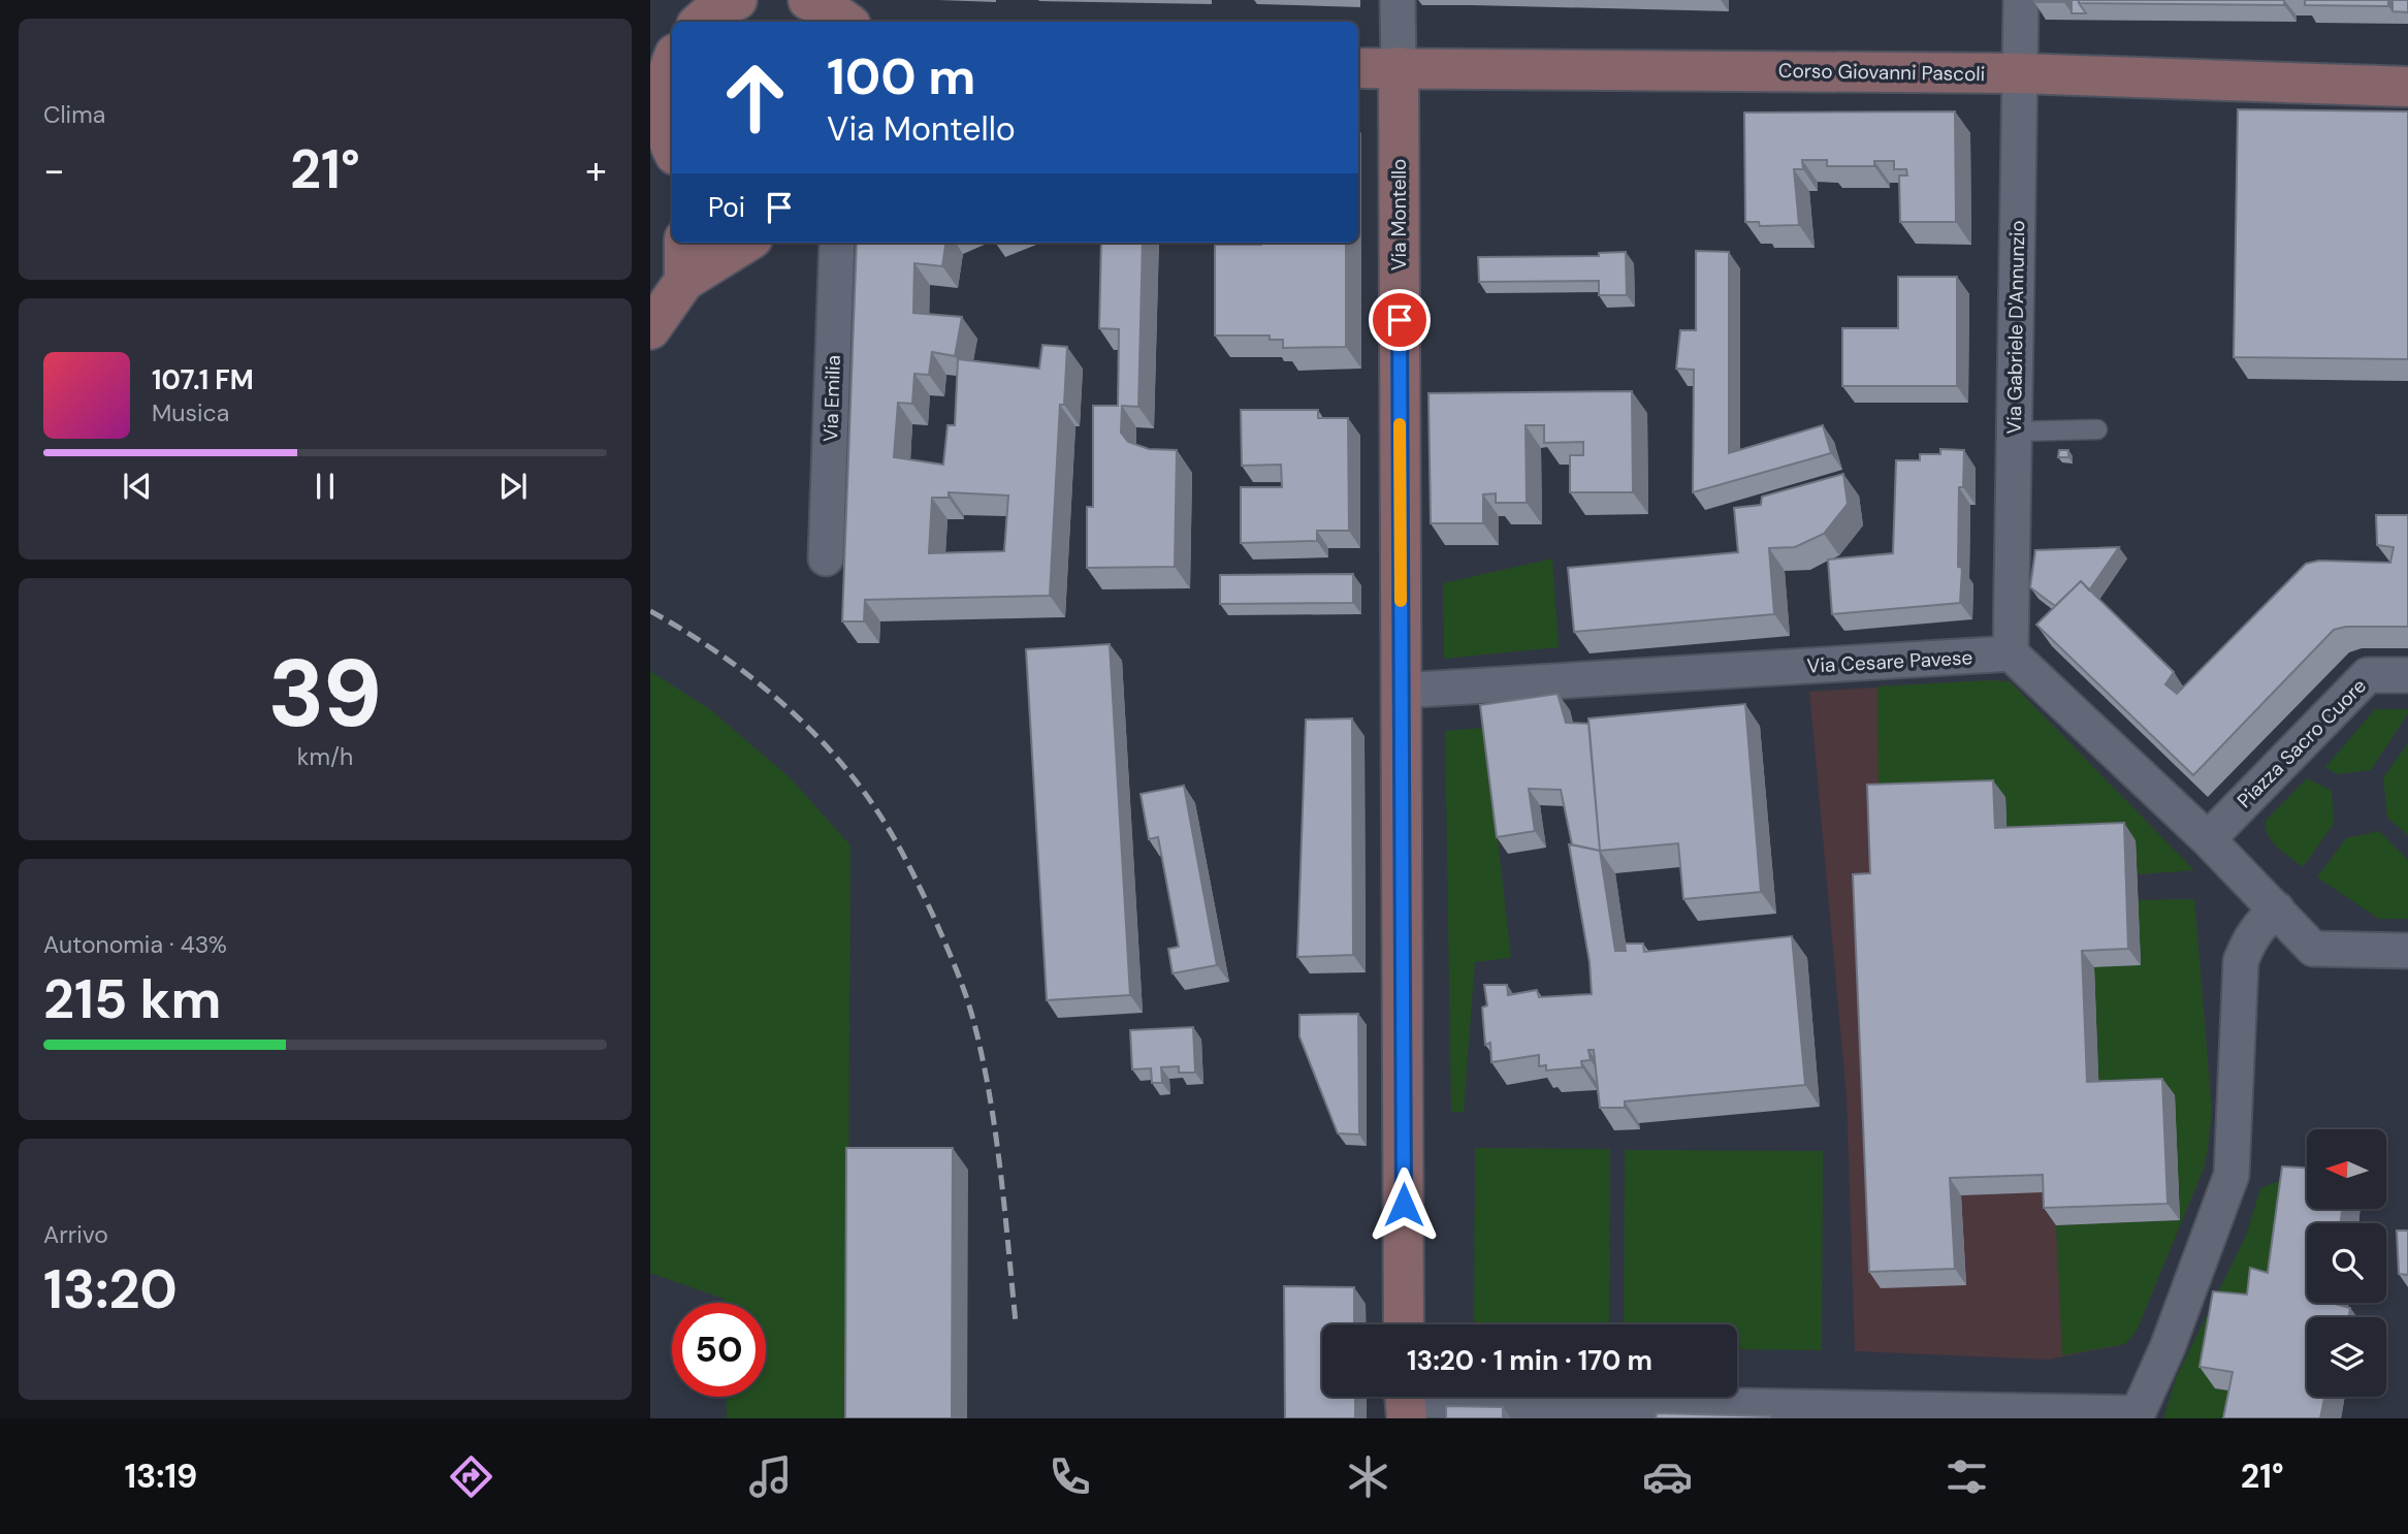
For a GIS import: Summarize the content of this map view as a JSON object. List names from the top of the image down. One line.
{"streets":{"main road":["Corso Giovanni Pascoli","Via Montello"],"street":["Via Gabriele D'Annunzio","Via Emilia","Via Cesare Pavese","Piazza Sacro Cuore"]},"crossings":[["Corso Giovanni Pascoli","Via Montello"],["Corso Giovanni Pascoli","Via Gabriele D'Annunzio"],["Via Montello","Via Cesare Pavese"],["Via Gabriele D'Annunzio","Via Cesare Pavese"]],"north":"left","page":{"tile":["Clima",["39","km/h"],["Autonomia · 43%","215 km"],["Arrivo","13:20"]],"turn":["100 m","Via Montello"],"heat":["−","21°","+"],"then":"Poi","song":["107.1 FM","Musica"],"limit":"50","trip":"13:20 · 1 min · 170 m","tabs":["13:19","21°"]}}
